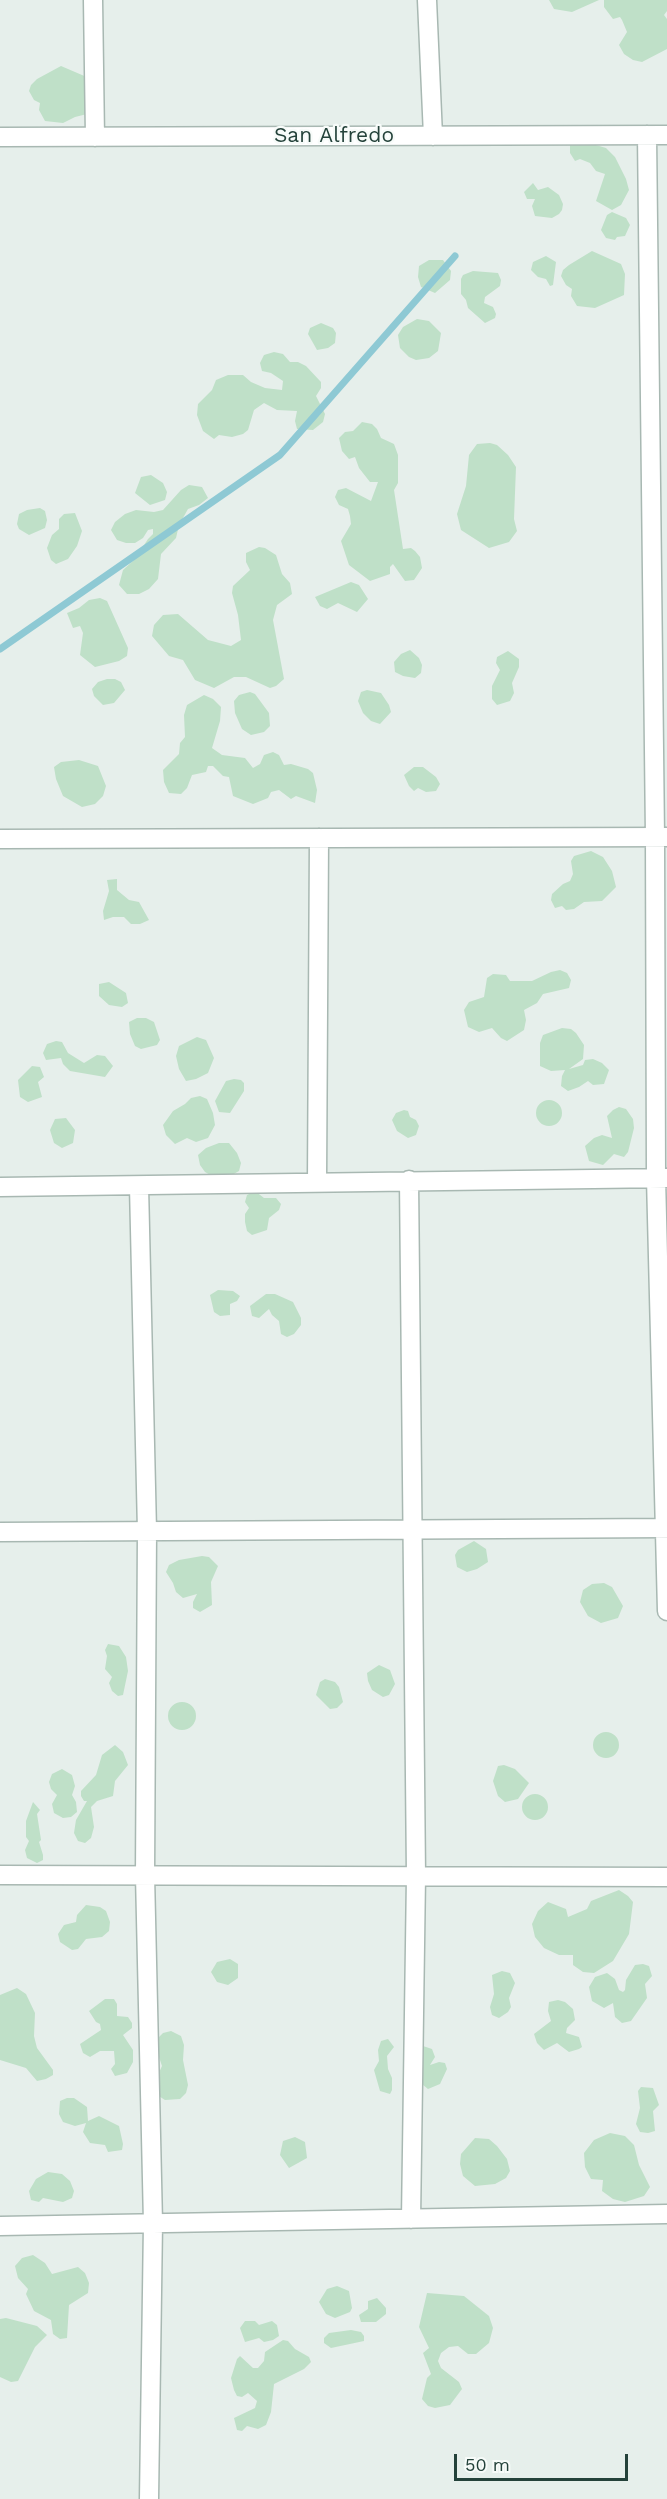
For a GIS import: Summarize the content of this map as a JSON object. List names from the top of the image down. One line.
{"streets":{"street":["San Alfredo"]},"scale_bar":"50 m"}
